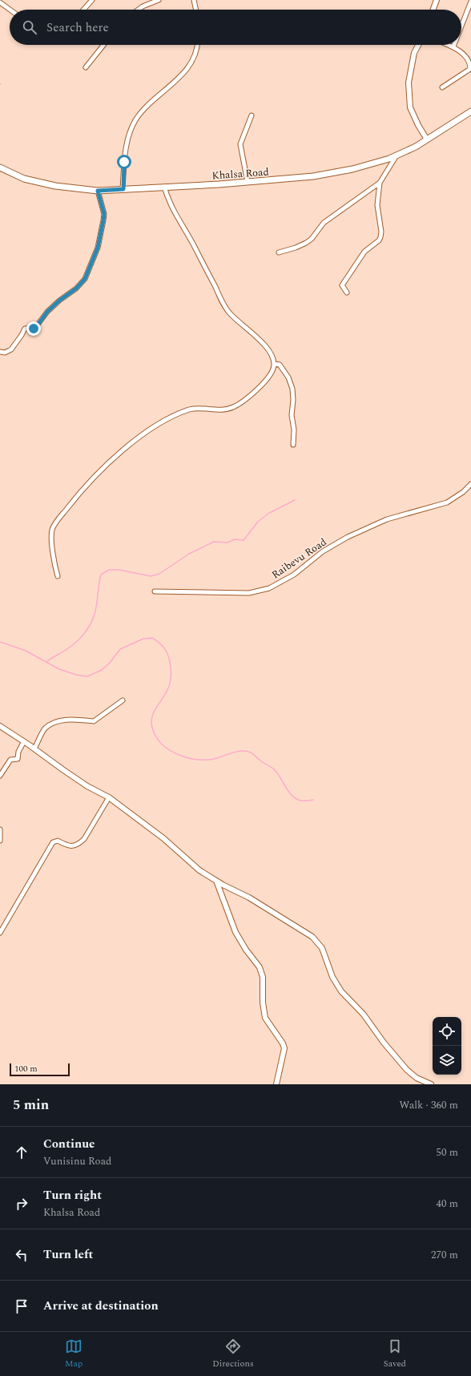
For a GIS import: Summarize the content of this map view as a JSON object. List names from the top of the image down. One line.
{"streets":{"main road":["Khalsa Road"],"street":["Raibevu Road"]},"scale_bar":"100 m","page":{"search":"Search here","scale":"100 m","heading":["5 min","Walk · 360 m"],"list":[["Continue","Vunisinu Road","50 m"],["Turn right","Khalsa Road","40 m"],["Turn left","270 m"],"Arrive at destination"],"nav":["Map","Directions","Saved"]}}
